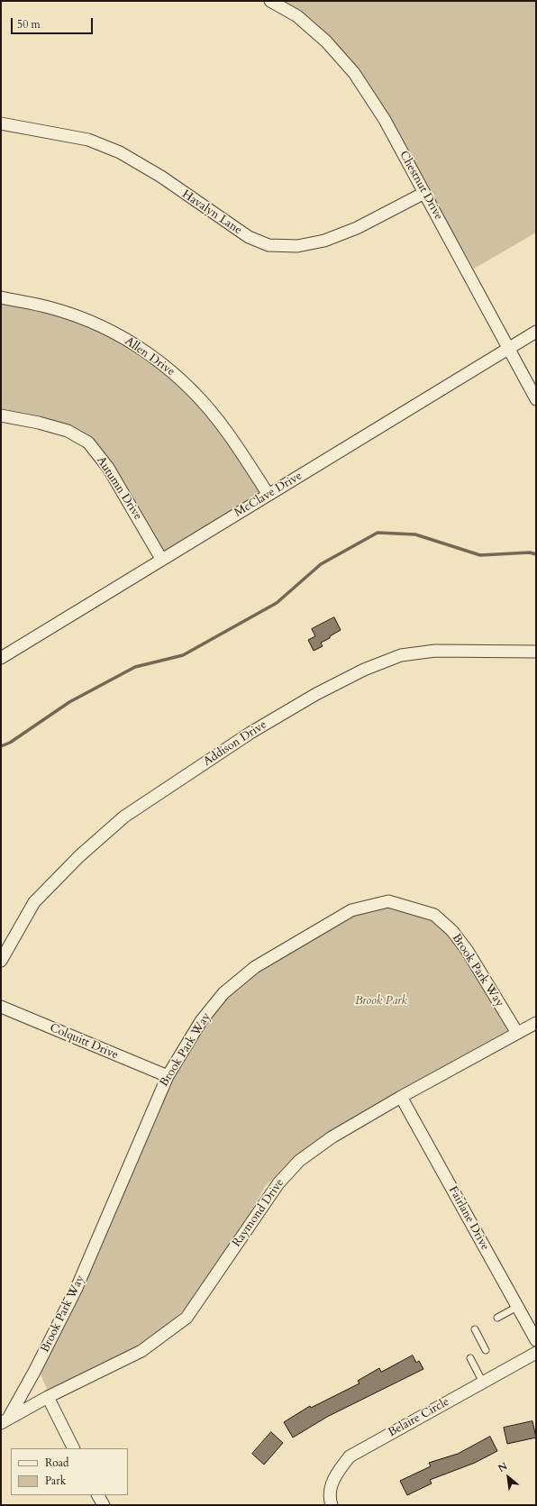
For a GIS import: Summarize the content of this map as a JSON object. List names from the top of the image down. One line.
{"streets":{"street":["Chestnut Drive","Havalyn Lane","Allen Drive","Autumn Drive","McClave Drive","Addison Drive","Brook Park Way","Colquitt Drive","Raymond Drive","Fairlane Drive","Belaire Circle"]},"crossings":[["Chestnut Drive","Havalyn Lane"],["Chestnut Drive","McClave Drive"],["Allen Drive","McClave Drive"],["Autumn Drive","McClave Drive"],["Brook Park Way","Colquitt Drive"],["Brook Park Way","Raymond Drive"],["Raymond Drive","Fairlane Drive"]],"parks":["Brook Park"],"legend":["Road","Park"],"scale_bar":"50 m","north":"top left"}
